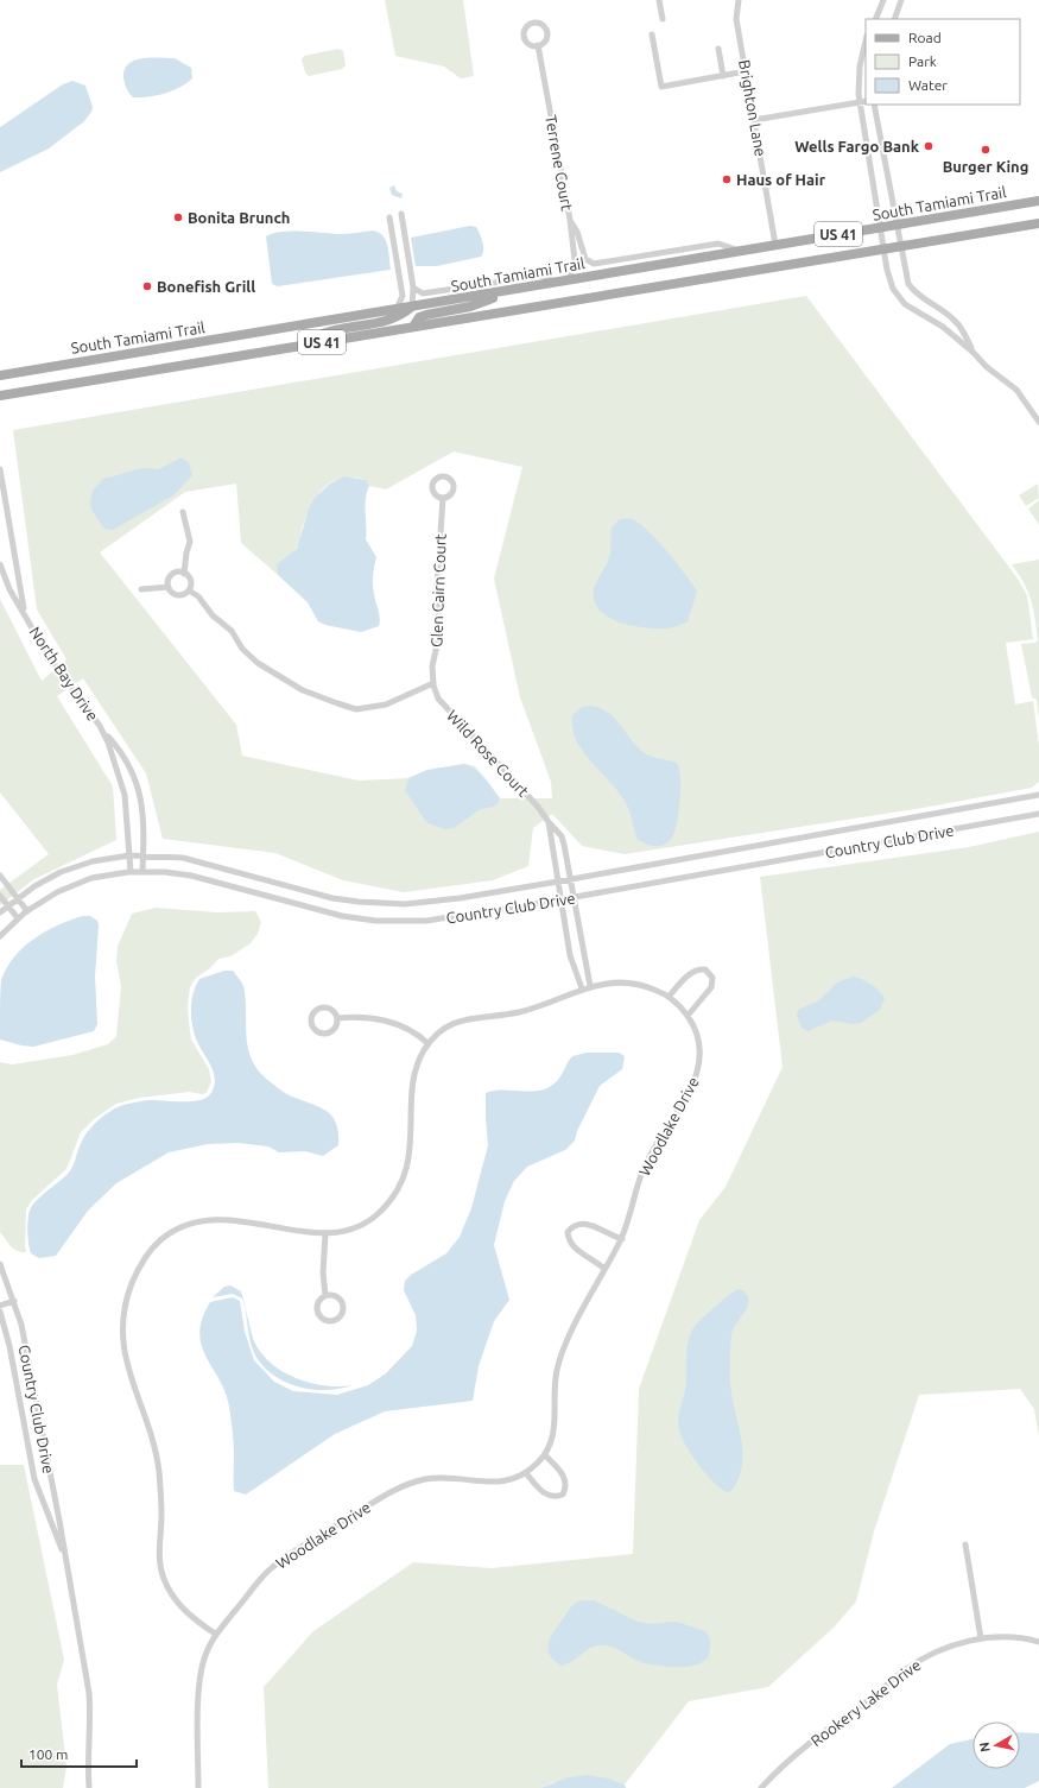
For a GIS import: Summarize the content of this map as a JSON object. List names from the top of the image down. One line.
{"streets":{"main road":["South Tamiami Trail","US 41"],"street":["Brighton Lane","Terrene Court","Glen Cairn Court","North Bay Drive","Wild Rose Court","Country Club Drive","Woodlake Drive","Rookery Lake Drive"]},"crossings":[["Brighton Lane","South Tamiami Trail"],["Terrene Court","South Tamiami Trail"],["Glen Cairn Court","Wild Rose Court"],["North Bay Drive","Country Club Drive"],["Wild Rose Court","Country Club Drive"]],"places":["Wells Fargo Bank","Burger King","Haus of Hair","Bonita Brunch","Bonefish Grill"],"legend":["Road","Park","Water"],"scale_bar":"100 m","north":"left"}
